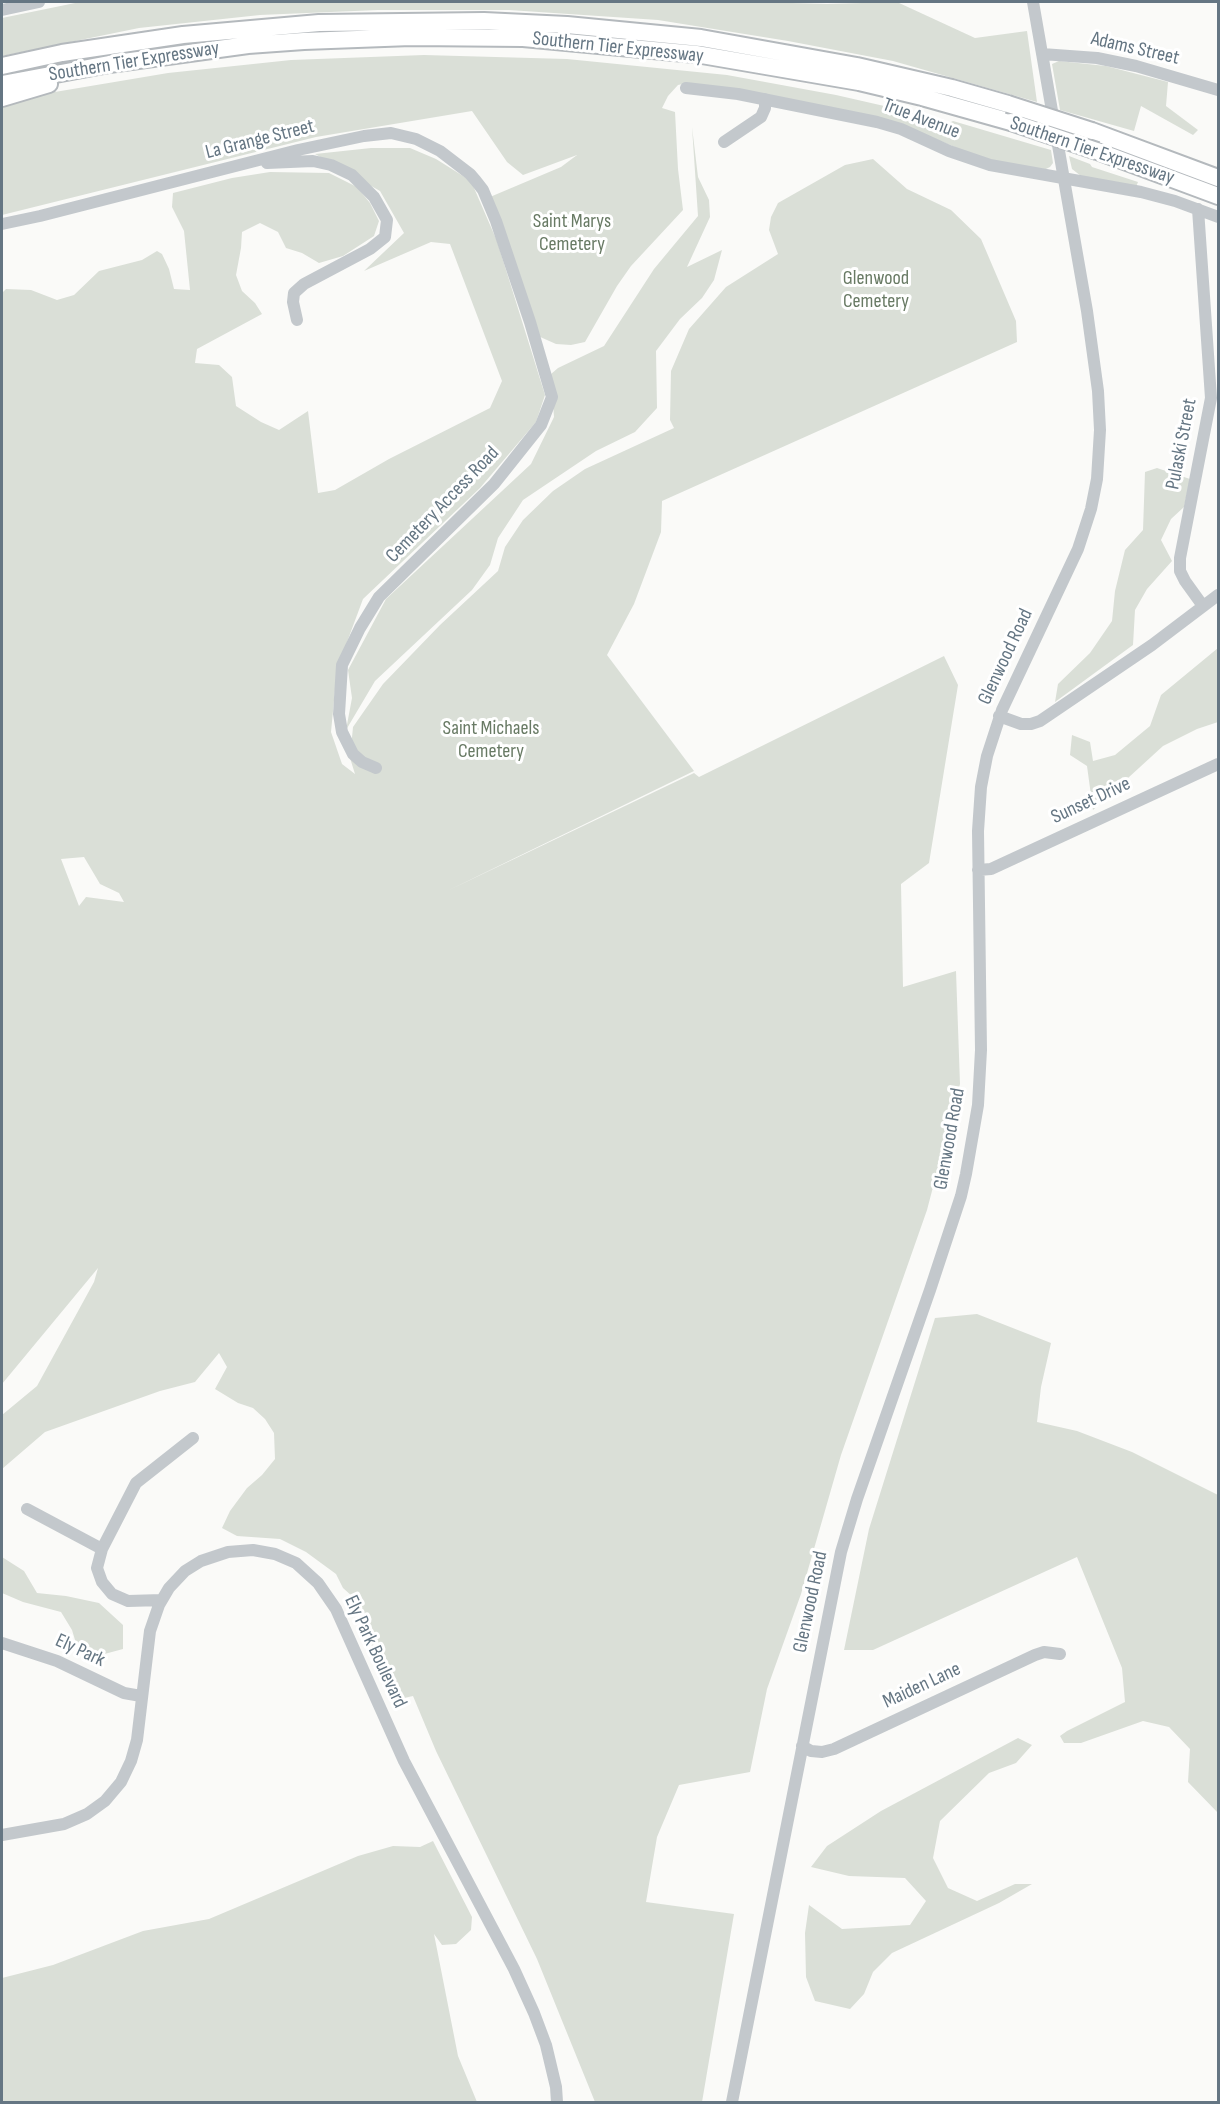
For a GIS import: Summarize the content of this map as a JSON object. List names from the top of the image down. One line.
{"streets":{"highway":["Southern Tier Expressway"],"street":["Adams Street","True Avenue","La Grange Street","Pulaski Street","Cemetery Access Road","Glenwood Road","Sunset Drive","Ely Park","Ely Park Boulevard","Maiden Lane"]},"crossings":[["Adams Street","Glenwood Road"],["True Avenue","Pulaski Street"],["True Avenue","Glenwood Road"],["La Grange Street","Cemetery Access Road"],["Glenwood Road","Sunset Drive"],["Glenwood Road","Maiden Lane"],["Ely Park","Ely Park Boulevard"]],"parks":["Saint Marys Cemetery","Glenwood Cemetery","Saint Michaels Cemetery"]}
